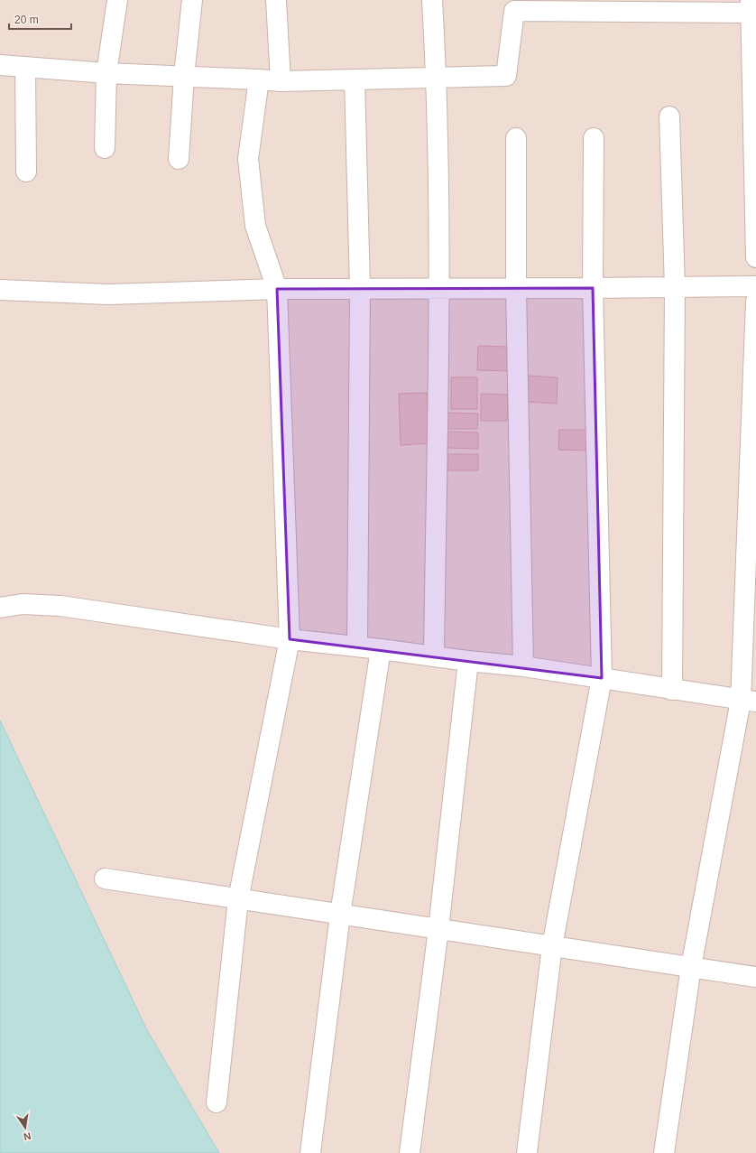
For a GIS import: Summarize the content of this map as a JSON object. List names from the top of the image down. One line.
{"scale_bar":"20 m","north":"bottom"}
